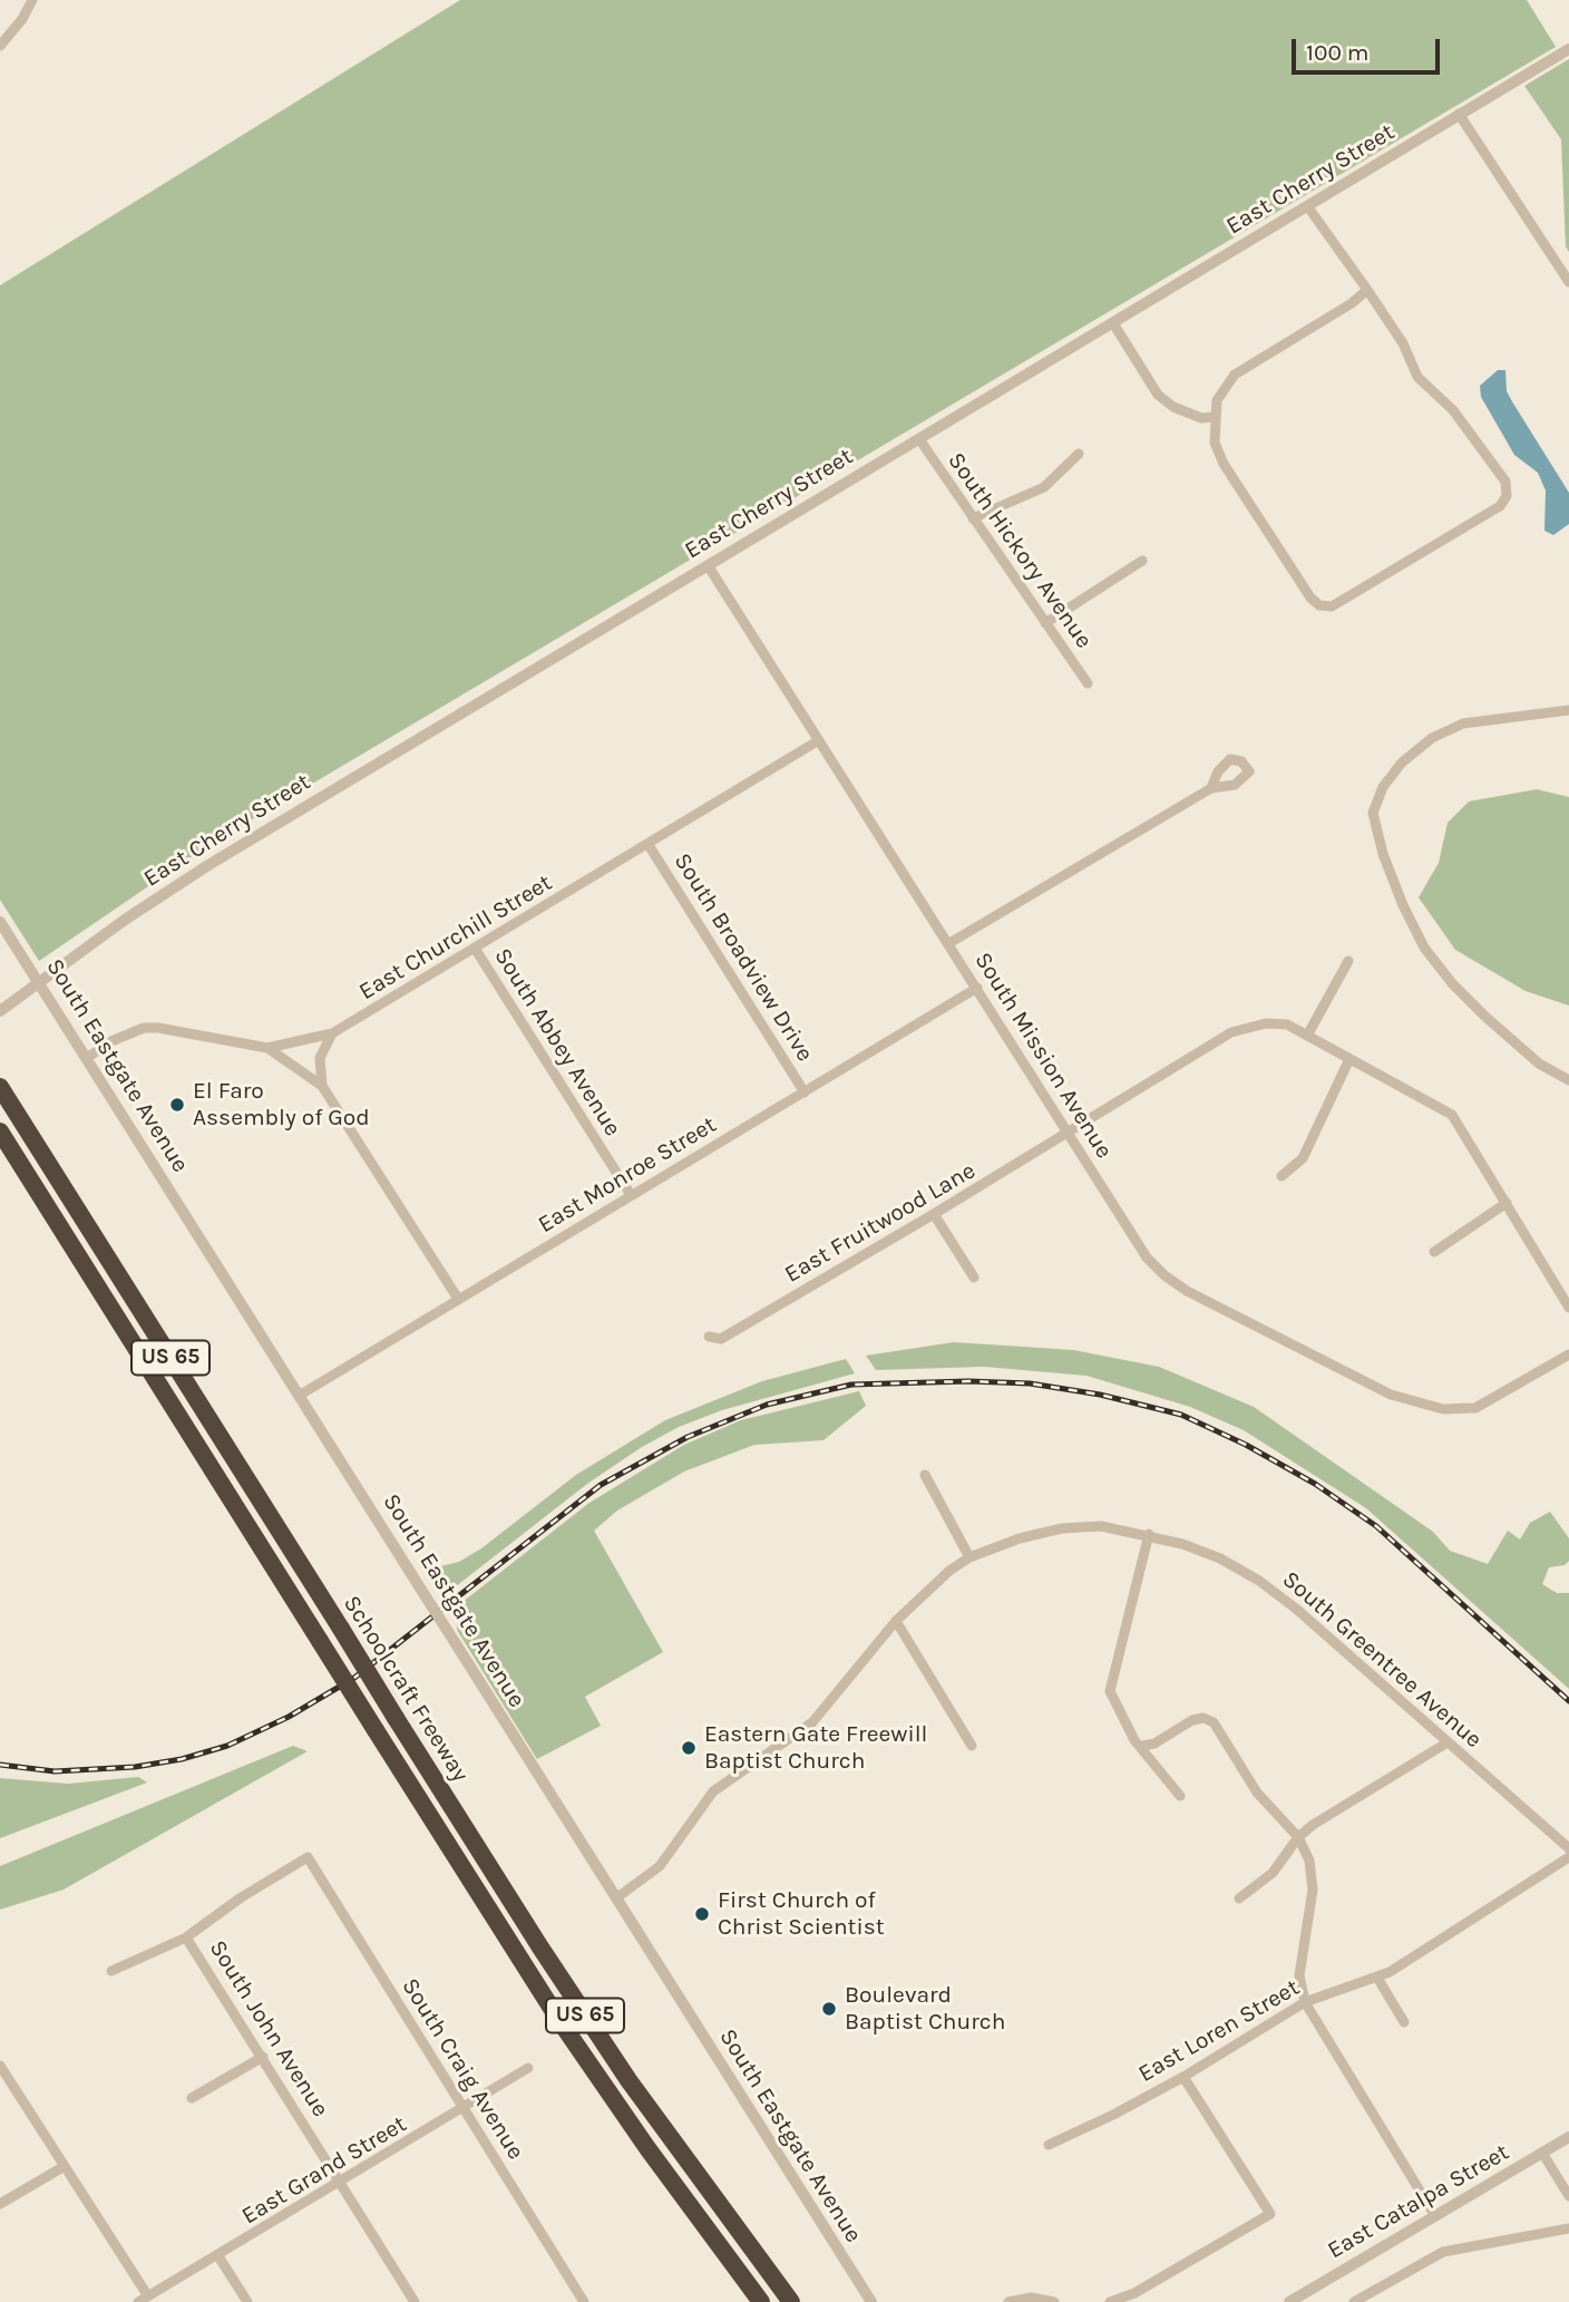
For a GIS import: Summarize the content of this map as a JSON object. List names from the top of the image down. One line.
{"streets":{"highway":["US 65","Schoolcraft Freeway"],"street":["East Cherry Street","South Hickory Avenue","East Churchill Street","South Broadview Drive","South Abbey Avenue","South Mission Avenue","South Eastgate Avenue","East Monroe Street","East Fruitwood Lane","South Greentree Avenue","South John Avenue","East Loren Street","South Craig Avenue","East Grand Street","East Catalpa Street"]},"crossings":[["East Cherry Street","South Hickory Avenue"],["East Cherry Street","South Mission Avenue"],["East Cherry Street","South Eastgate Avenue"],["East Churchill Street","South Broadview Drive"],["East Churchill Street","South Abbey Avenue"],["East Churchill Street","South Mission Avenue"],["East Churchill Street","South Eastgate Avenue"],["South Broadview Drive","East Monroe Street"],["South Abbey Avenue","East Monroe Street"],["South Mission Avenue","East Monroe Street"],["South Mission Avenue","East Fruitwood Lane"],["South Eastgate Avenue","East Monroe Street"],["South Eastgate Avenue","South Greentree Avenue"],["South John Avenue","South Craig Avenue"],["South John Avenue","East Grand Street"],["South Craig Avenue","East Grand Street"]],"places":["El Faro Assembly of God","Eastern Gate Freewill Baptist Church","First Church of Christ Scientist","Boulevard Baptist Church"],"scale_bar":"100 m"}
